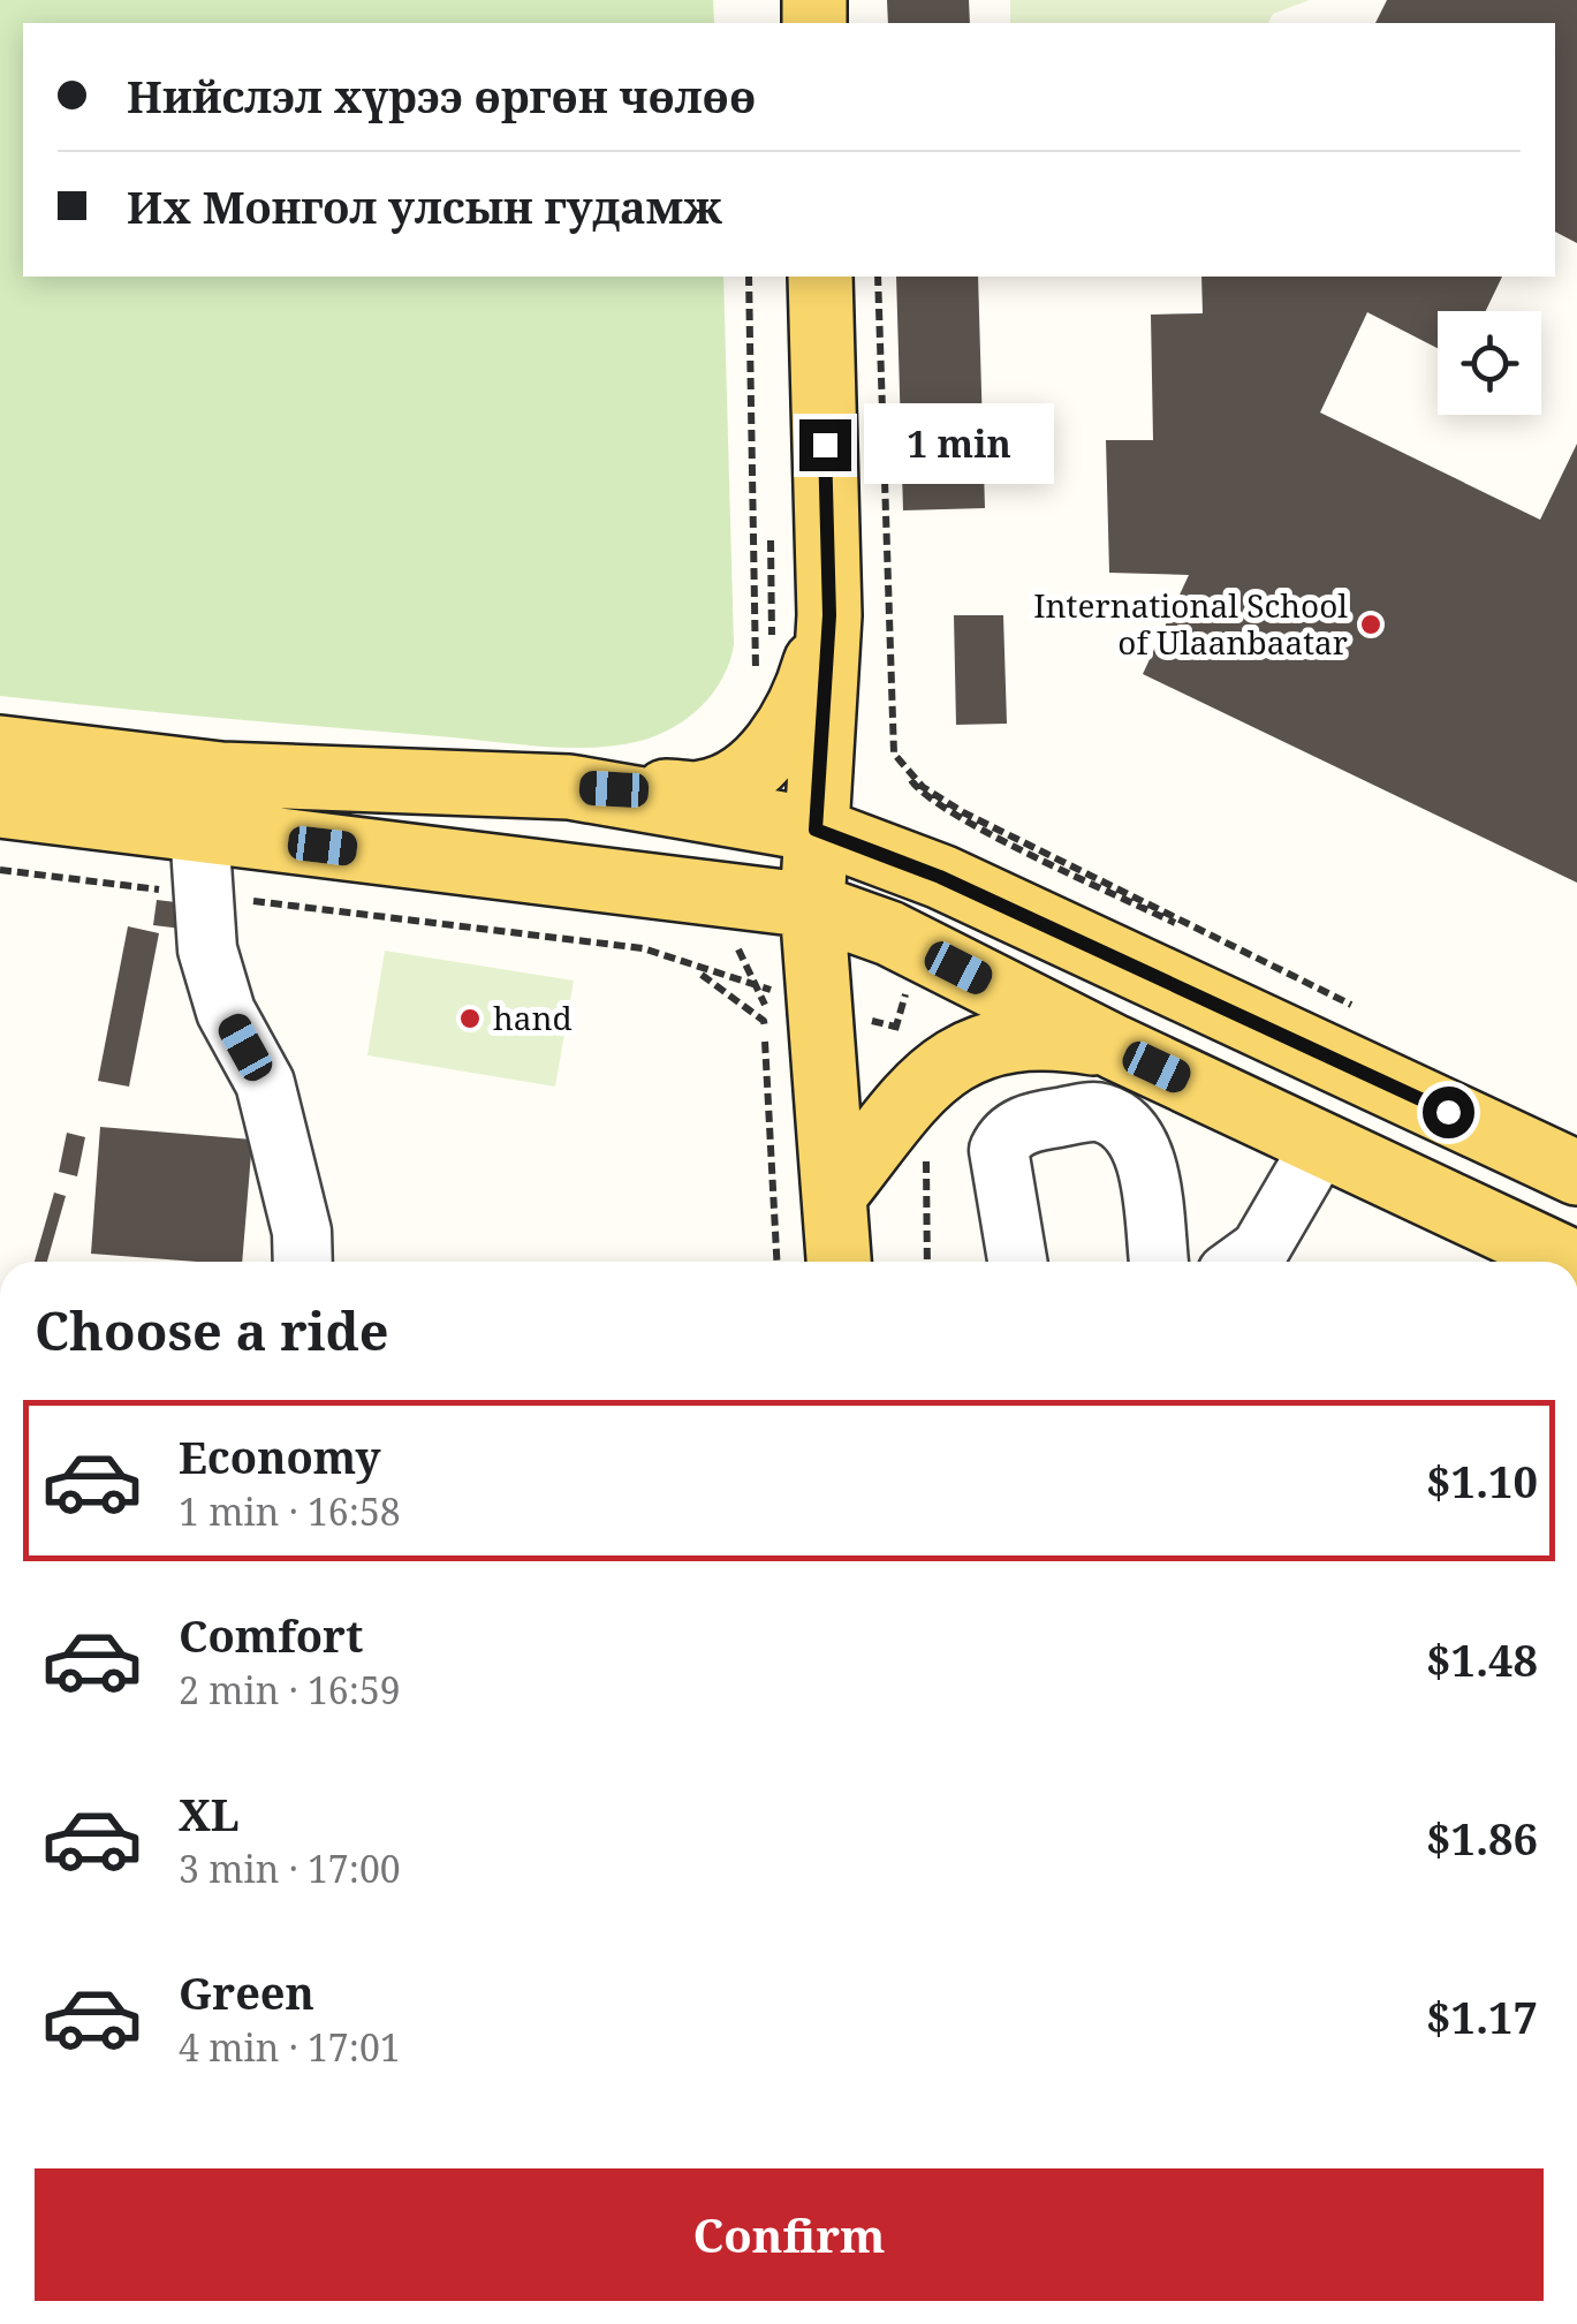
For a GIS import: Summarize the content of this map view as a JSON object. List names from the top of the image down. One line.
{"places":["International School of Ulaanbaatar","hand"],"page":{"banner":["Нийслэл хүрээ өргөн чөлөө","Их Монгол улсын гудамж"],"bubble":"1 min","heading":"Choose a ride","list":[{"name":"Economy","note":"1 min · 16:58","value":"$1.10"},{"name":"Comfort","note":"2 min · 16:59","value":"$1.48"},{"name":"XL","note":"3 min · 17:00","value":"$1.86"},{"name":"Green","note":"4 min · 17:01","value":"$1.17"}],"buttons":"Confirm"}}
